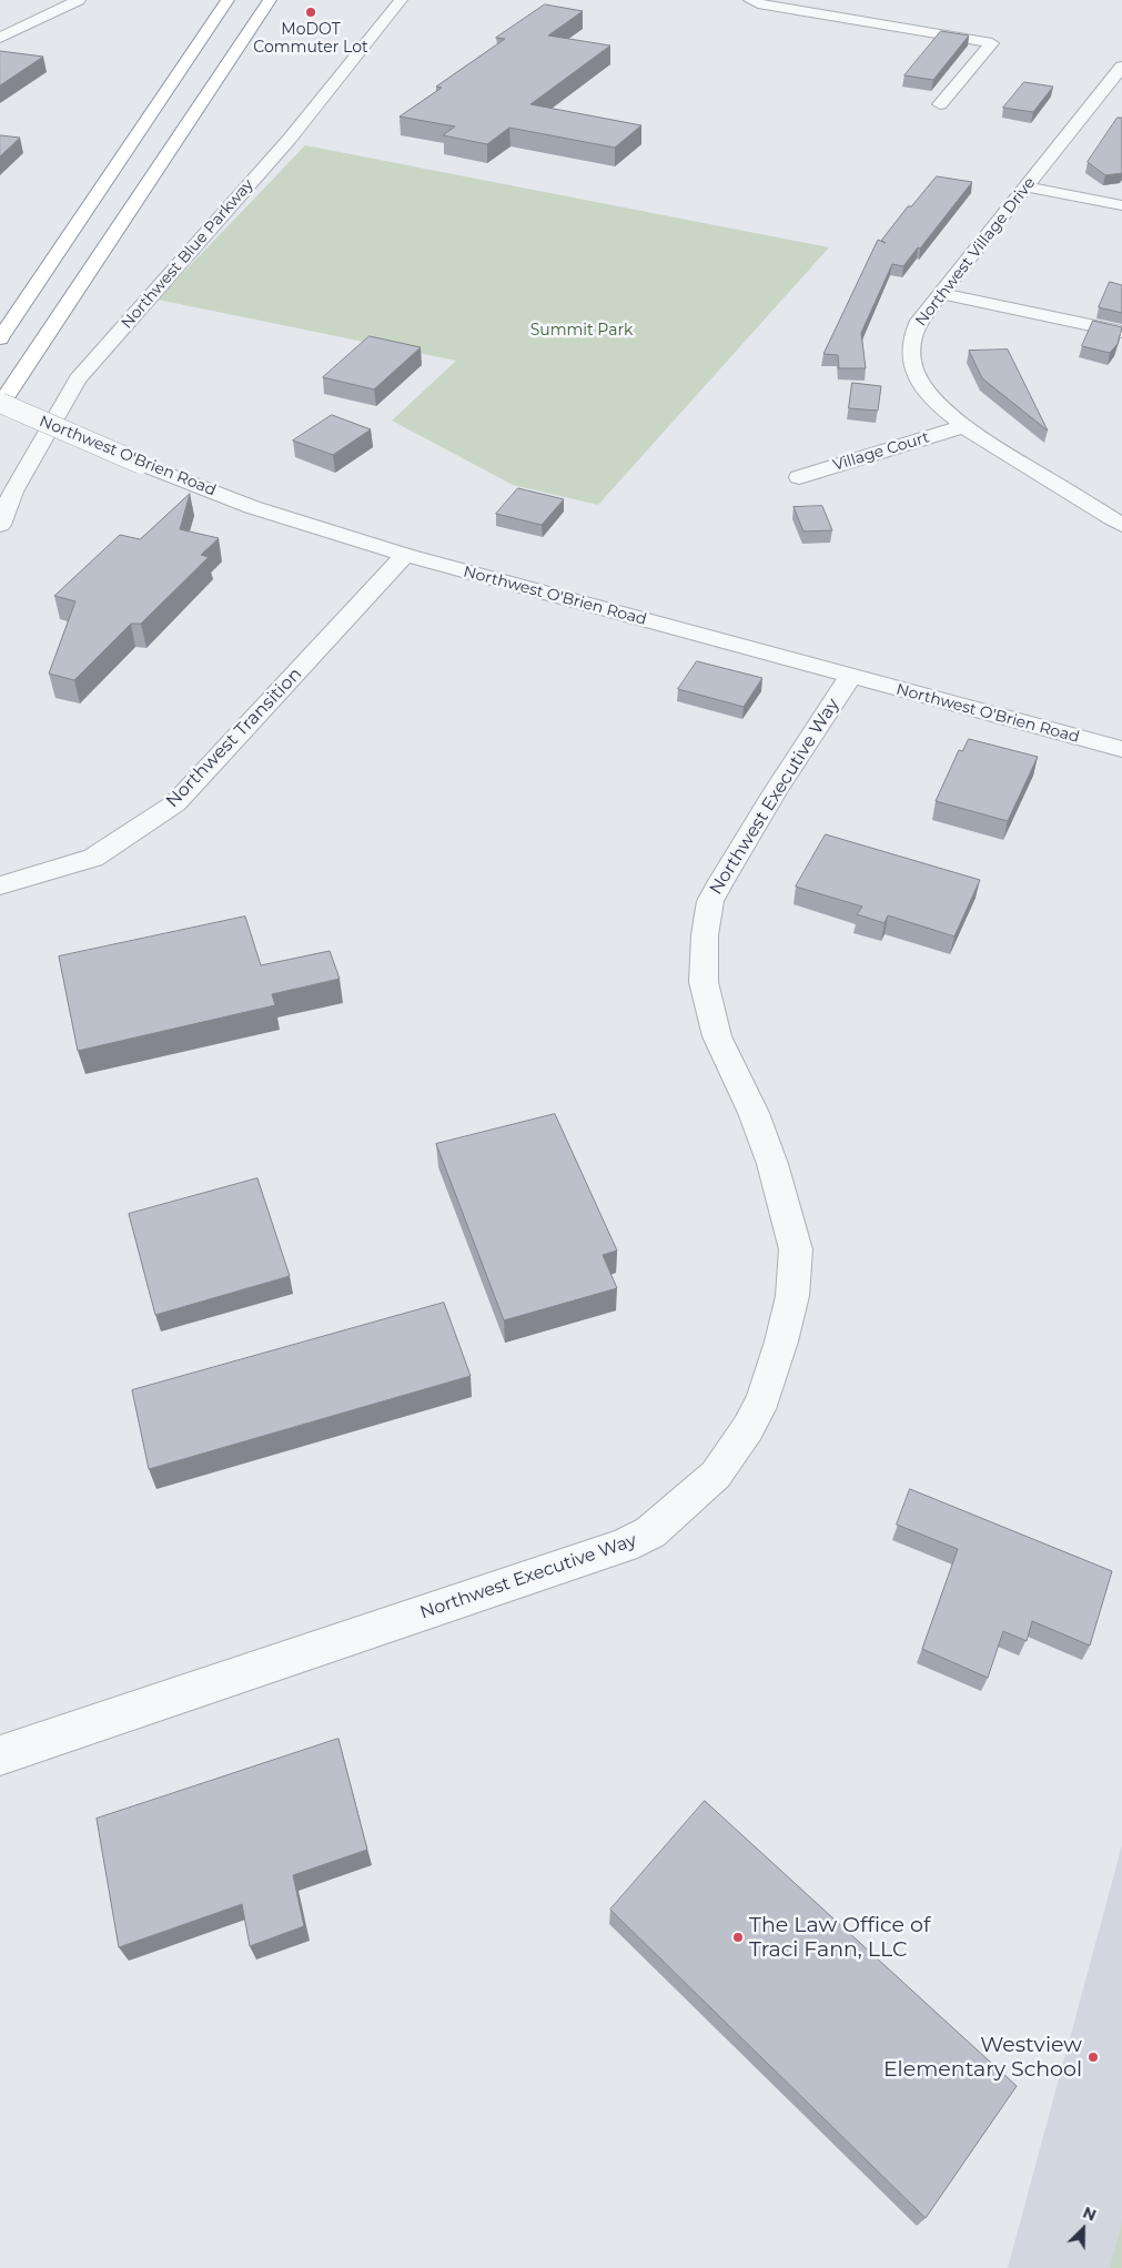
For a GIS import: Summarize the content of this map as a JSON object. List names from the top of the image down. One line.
{"streets":{"street":["Northwest Village Drive","Northwest Blue Parkway","Village Court","Northwest O'Brien Road","Northwest Transition","Northwest Executive Way"]},"crossings":[["Northwest Village Drive","Village Court"],["Northwest O'Brien Road","Northwest Transition"],["Northwest O'Brien Road","Northwest Executive Way"]],"parks":["Summit Park"],"places":["MoDOT Commuter Lot","The Law Office of Traci Fann, LLC","Westview Elementary School"],"north":"top right"}
